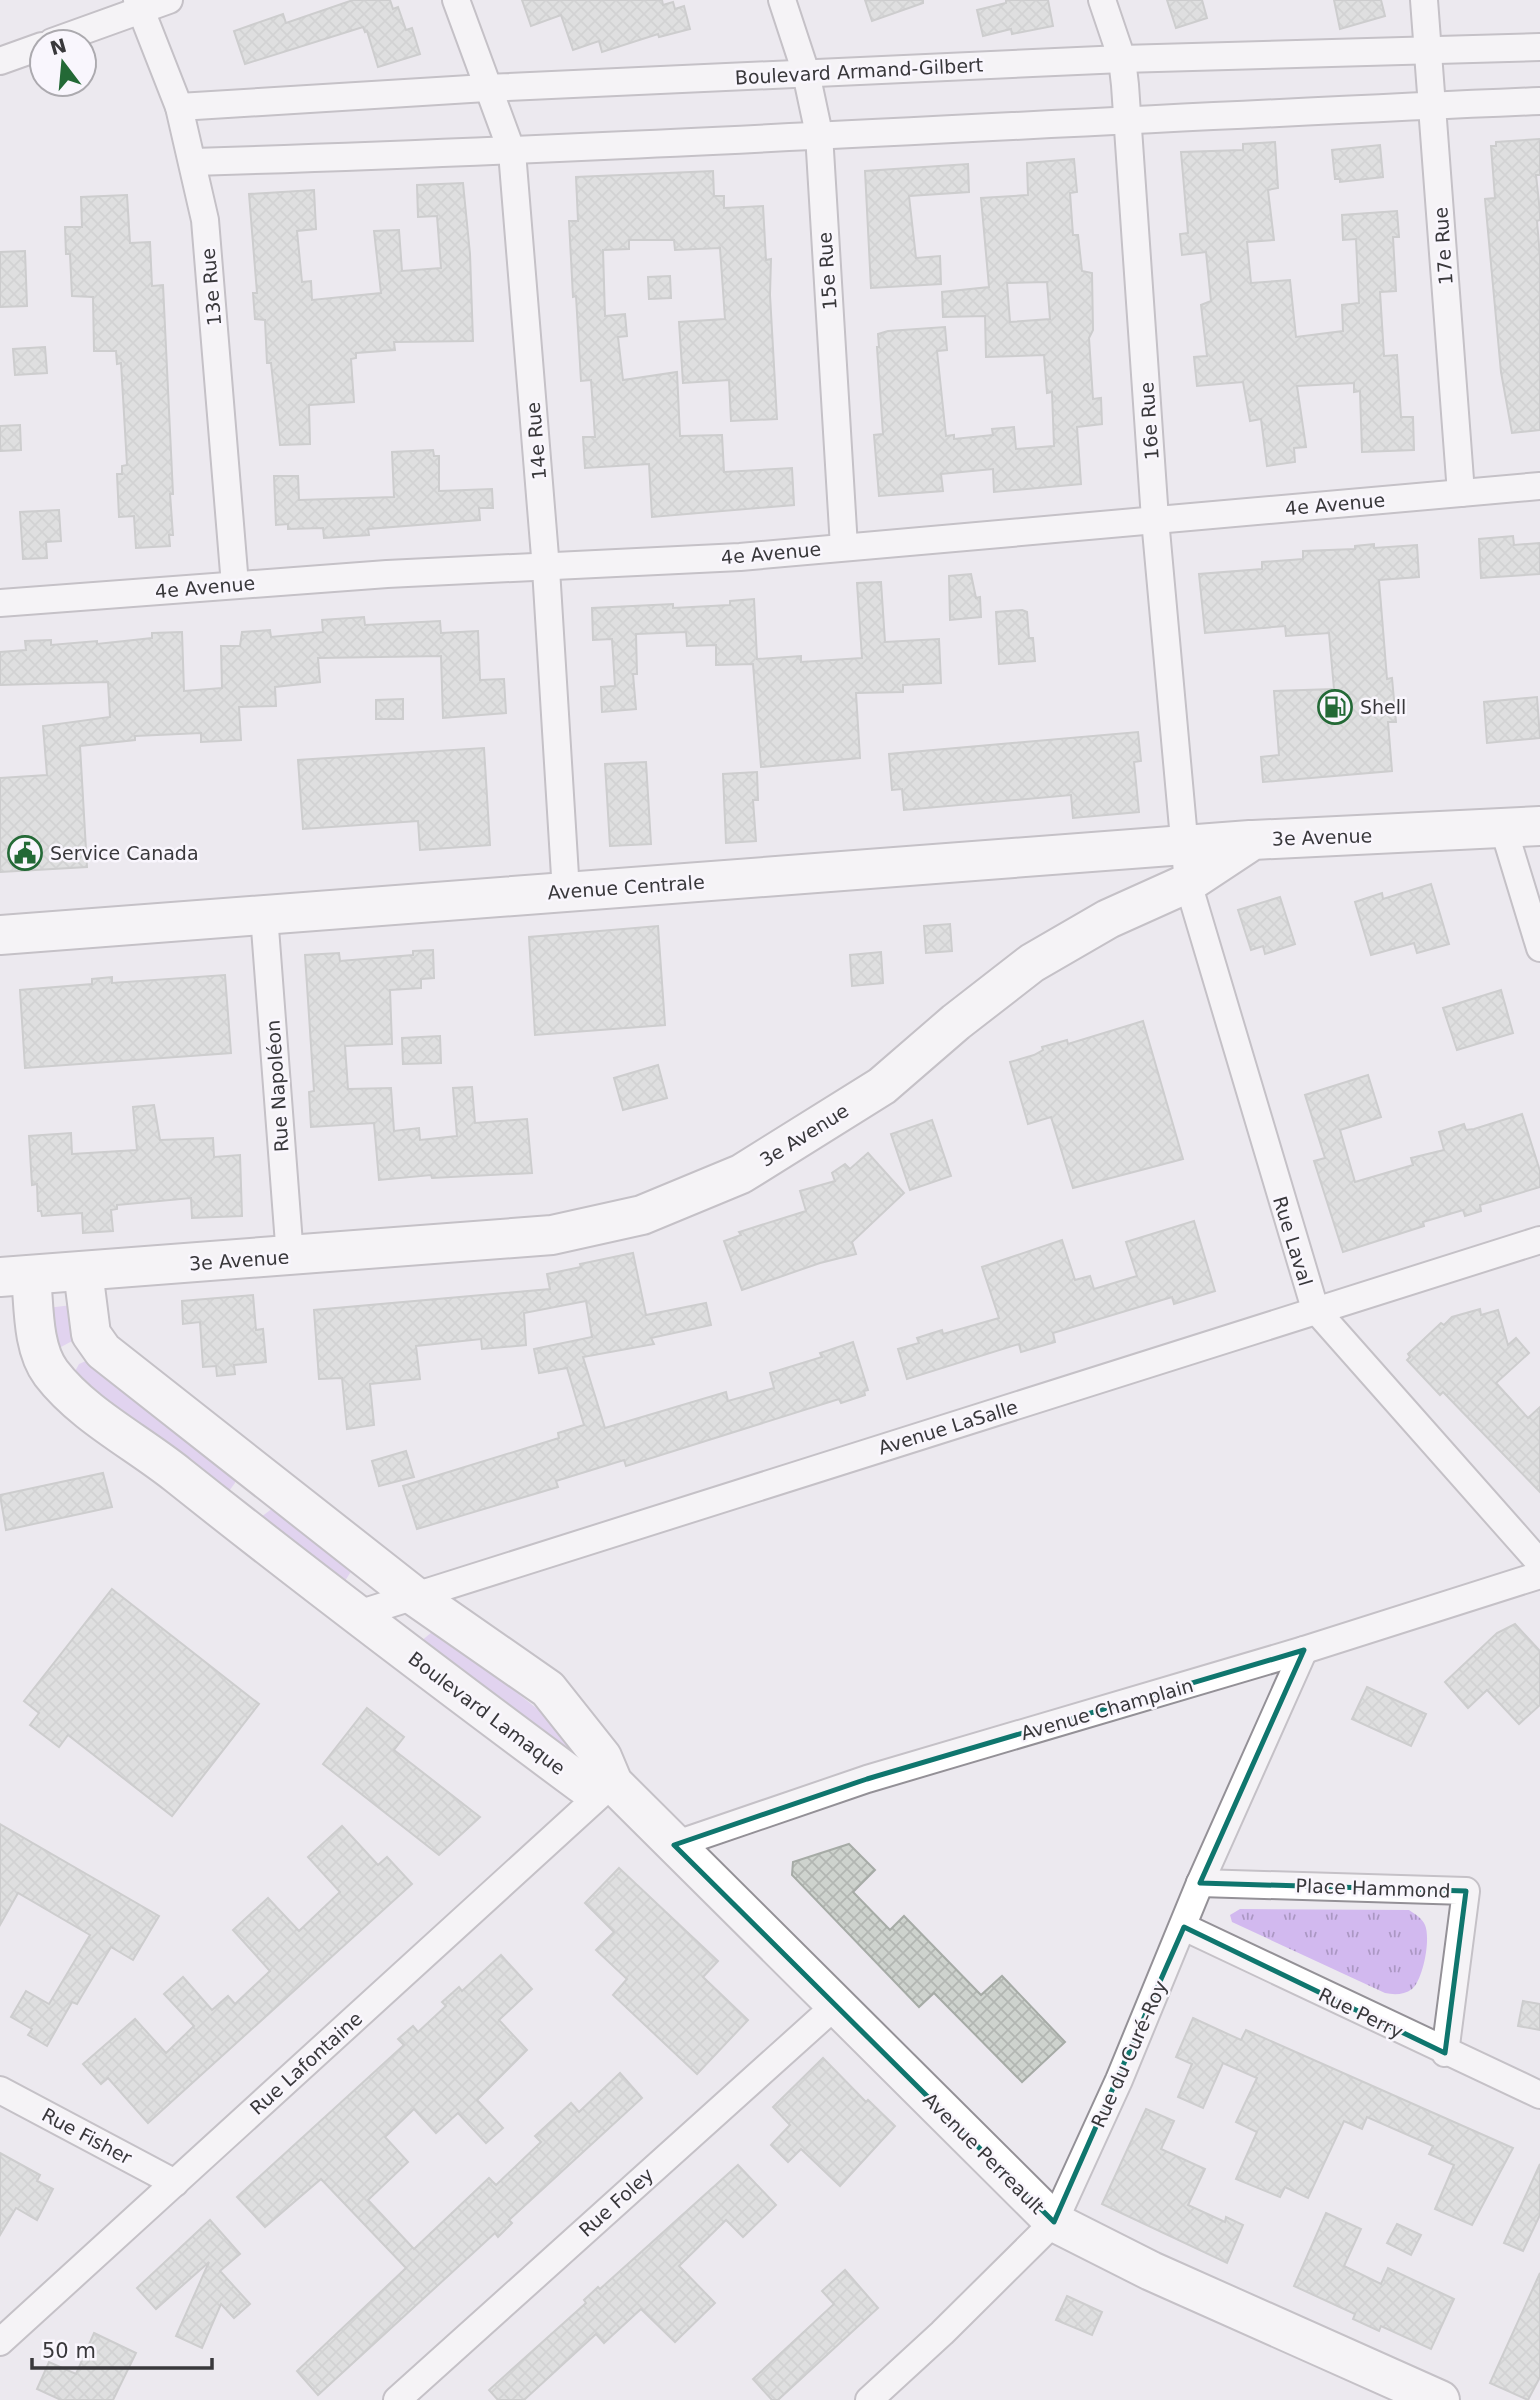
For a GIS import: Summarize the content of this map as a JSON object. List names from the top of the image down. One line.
{"streets":{"street":["Boulevard Armand-Gilbert","17e Rue","15e Rue","13e Rue","16e Rue","14e Rue","4e Avenue","3e Avenue","Avenue Centrale","Rue Napoléon","Rue Laval","Avenue LaSalle","Avenue Champlain","Boulevard Lamaque","Place Hammond","Rue Perry","Rue du Curé-Roy","Rue Lafontaine","Rue Fisher","Avenue Perreault","Rue Foley"]},"crossings":[["Boulevard Armand-Gilbert","17e Rue"],["Boulevard Armand-Gilbert","15e Rue"],["Boulevard Armand-Gilbert","13e Rue"],["Boulevard Armand-Gilbert","16e Rue"],["Boulevard Armand-Gilbert","14e Rue"],["17e Rue","4e Avenue"],["15e Rue","4e Avenue"],["13e Rue","4e Avenue"],["16e Rue","4e Avenue"],["16e Rue","Avenue Centrale"],["16e Rue","Rue Laval"],["14e Rue","4e Avenue"],["14e Rue","Avenue Centrale"],["3e Avenue","Avenue Centrale"],["3e Avenue","Rue Napoléon"],["3e Avenue","Rue Laval"],["3e Avenue","Boulevard Lamaque"],["Avenue Centrale","Rue Napoléon"],["Avenue Centrale","Rue Laval"],["Rue Laval","Avenue LaSalle"],["Avenue LaSalle","Boulevard Lamaque"],["Avenue Champlain","Rue du Curé-Roy"],["Avenue Champlain","Avenue Perreault"],["Boulevard Lamaque","Rue Lafontaine"],["Boulevard Lamaque","Avenue Perreault"],["Place Hammond","Rue Perry"],["Place Hammond","Rue du Curé-Roy"],["Rue Perry","Rue du Curé-Roy"],["Rue du Curé-Roy","Avenue Perreault"],["Rue Lafontaine","Rue Fisher"],["Rue Lafontaine","Avenue Perreault"],["Avenue Perreault","Rue Foley"]],"places":{"fuel station":["Shell"],"public building":["Service Canada"]},"scale_bar":"50 m","north":"top"}
